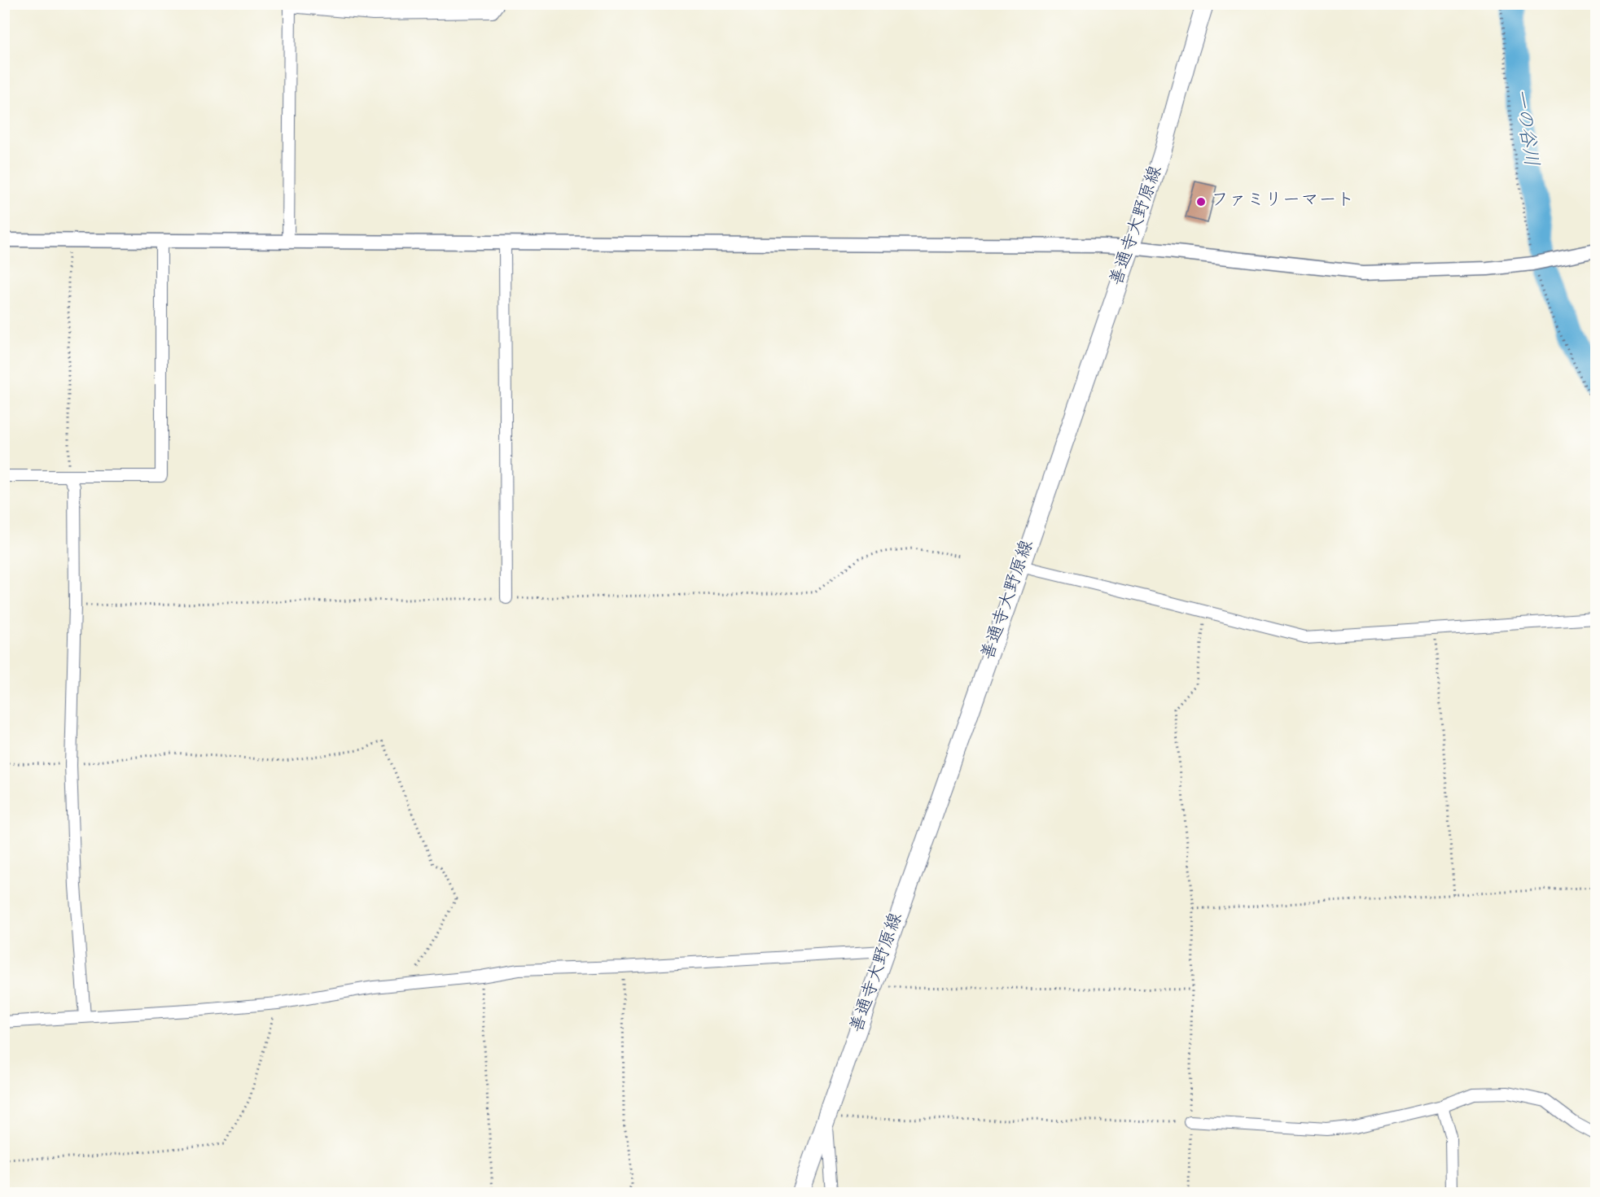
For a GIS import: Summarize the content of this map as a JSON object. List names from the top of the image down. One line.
{"streets":{"main road":["善通寺大野原線"]},"water":["一の谷川"],"places":["ファミリーマート"]}
